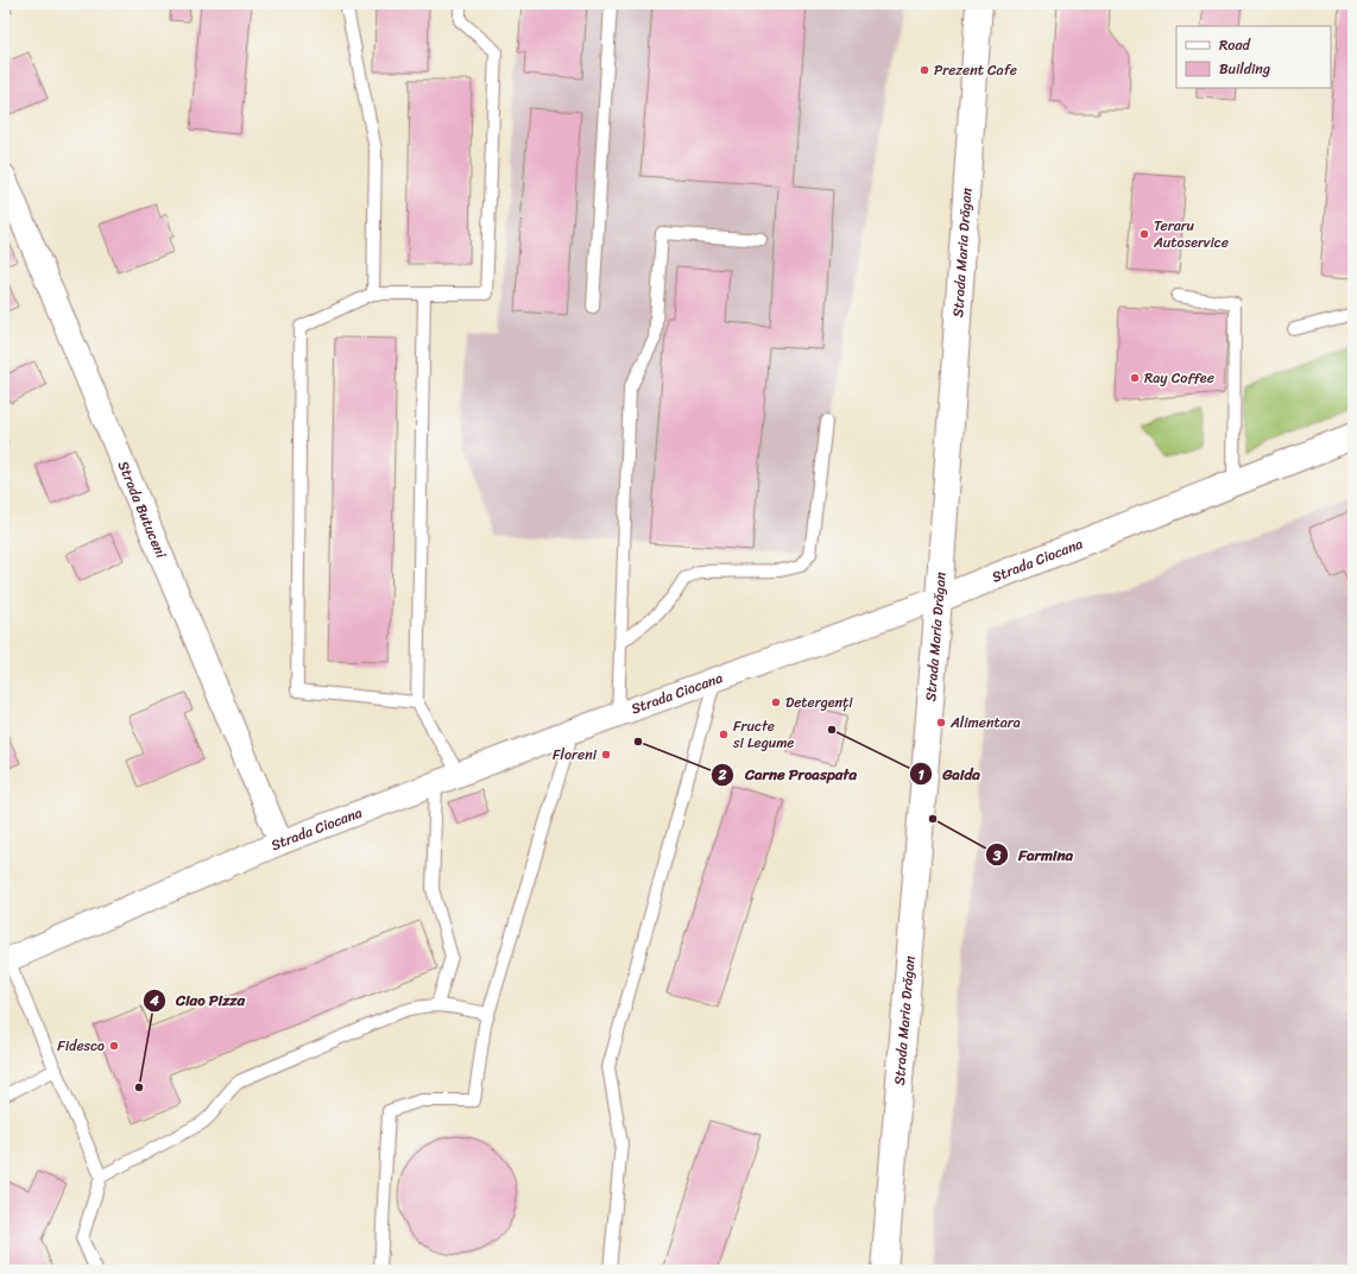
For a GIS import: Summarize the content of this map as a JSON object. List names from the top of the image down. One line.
{"streets":{"main road":["Strada Maria Drăgan","Strada Ciocana"],"street":["Strada Butuceni"]},"crossings":[["Strada Maria Drăgan","Strada Ciocana"],["Strada Butuceni","Strada Ciocana"]],"places":["Prezent Cafe","Teraru Autoservice","Ray Coffee","Detergenți","Alimentara","Gaida","Fructe si Legume","Carne Proaspata","Floreni","Farmina","Fidesco","Ciao Pizza"],"legend":["Road","Building"]}
